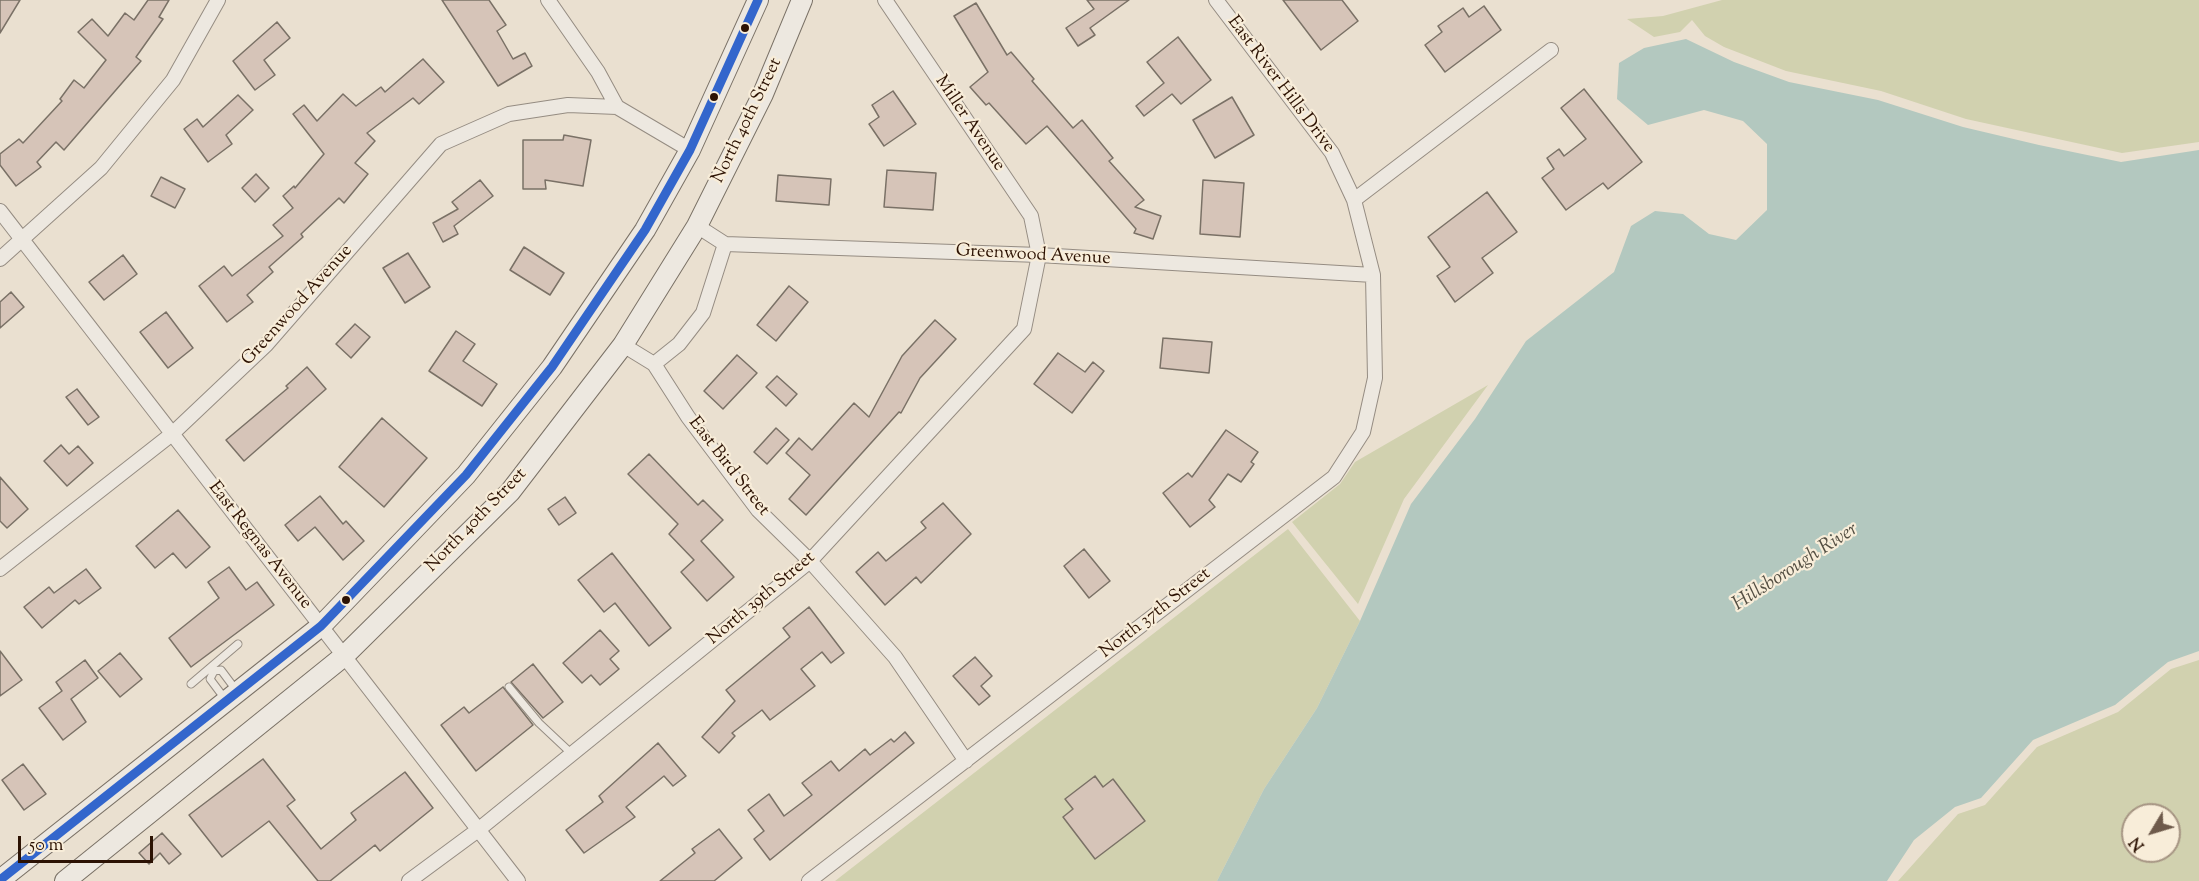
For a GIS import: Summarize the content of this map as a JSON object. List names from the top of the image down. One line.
{"streets":{"main road":["North 40th Street"],"street":["East River Hills Drive","Miller Avenue","Greenwood Avenue","East Bird Street","East Regnas Avenue","North 39th Street","North 37th Street"]},"crossings":[["East River Hills Drive","Greenwood Avenue"],["East River Hills Drive","North 37th Street"],["North 40th Street","East Bird Street"],["North 40th Street","East Regnas Avenue"],["Miller Avenue","Greenwood Avenue"],["Miller Avenue","North 39th Street"],["Greenwood Avenue","East Regnas Avenue"],["Greenwood Avenue","North 39th Street"],["Greenwood Avenue","North 37th Street"],["East Bird Street","North 39th Street"],["East Bird Street","North 37th Street"],["East Regnas Avenue","North 39th Street"]],"water":["Hillsborough River"],"scale_bar":"50 m","north":"bottom left"}
